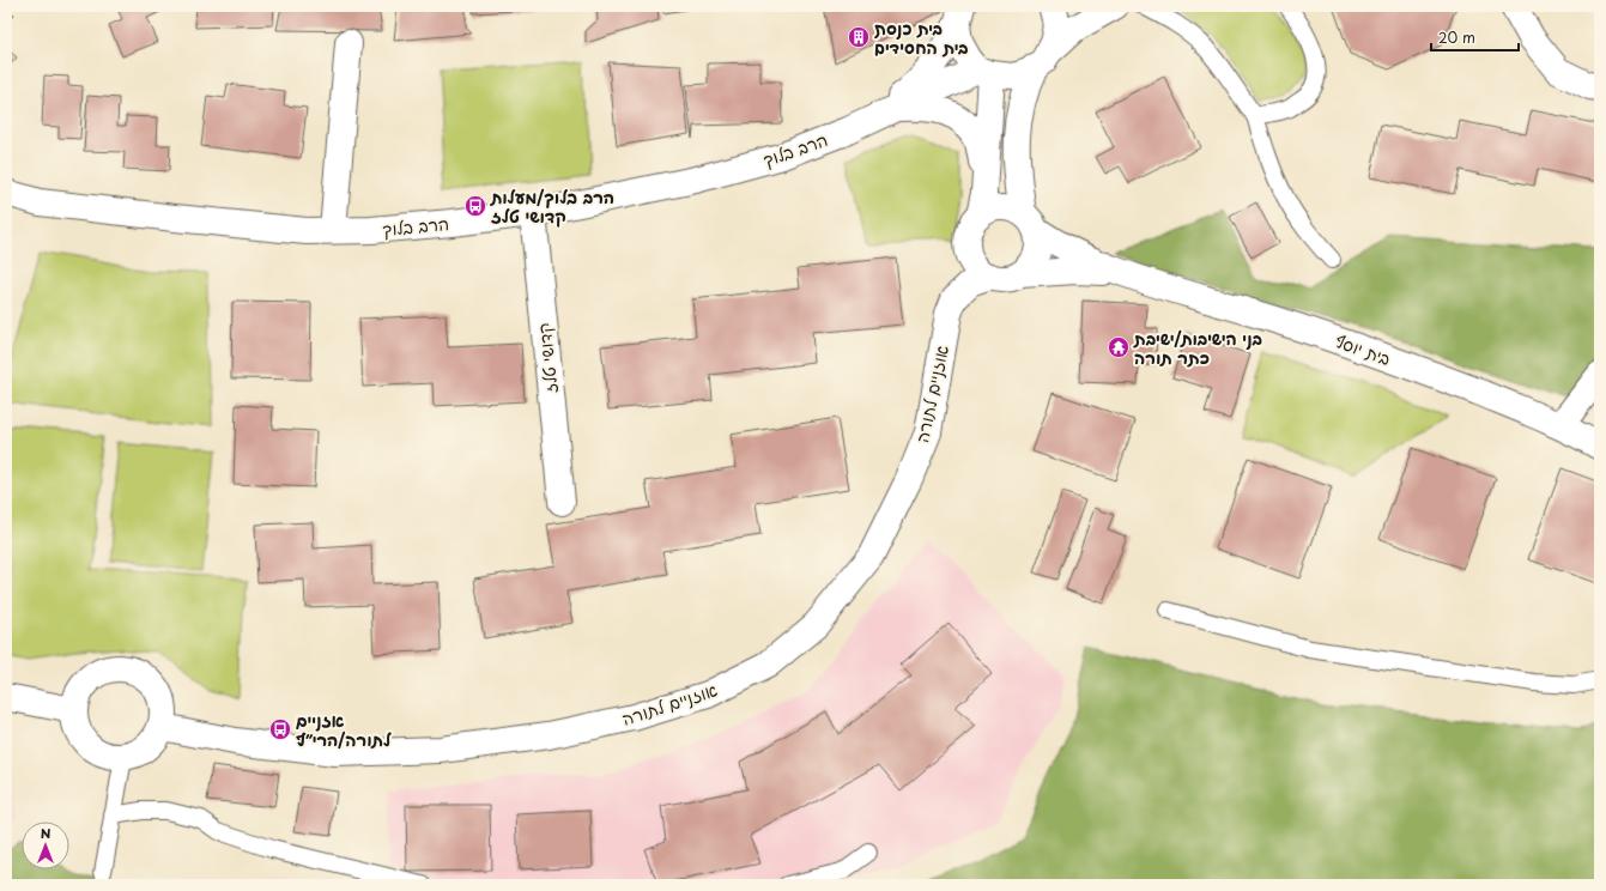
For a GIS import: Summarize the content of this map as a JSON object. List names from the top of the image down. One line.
{"streets":{"street":["הרב בלוך","בית יוסף","קדושי טלז","אוזניים לתורה"]},"crossings":[["הרב בלוך","קדושי טלז"]],"places":{"building":["בית כנסת בית החסידים"],"bus stop":["הרב בלוך/מעלות קדושי טלז","אזניים לתורה/הרי״ף"],"temple":["בני הישיבות/ישיבת כתר תורה"]},"scale_bar":"20 m","north":"top"}
